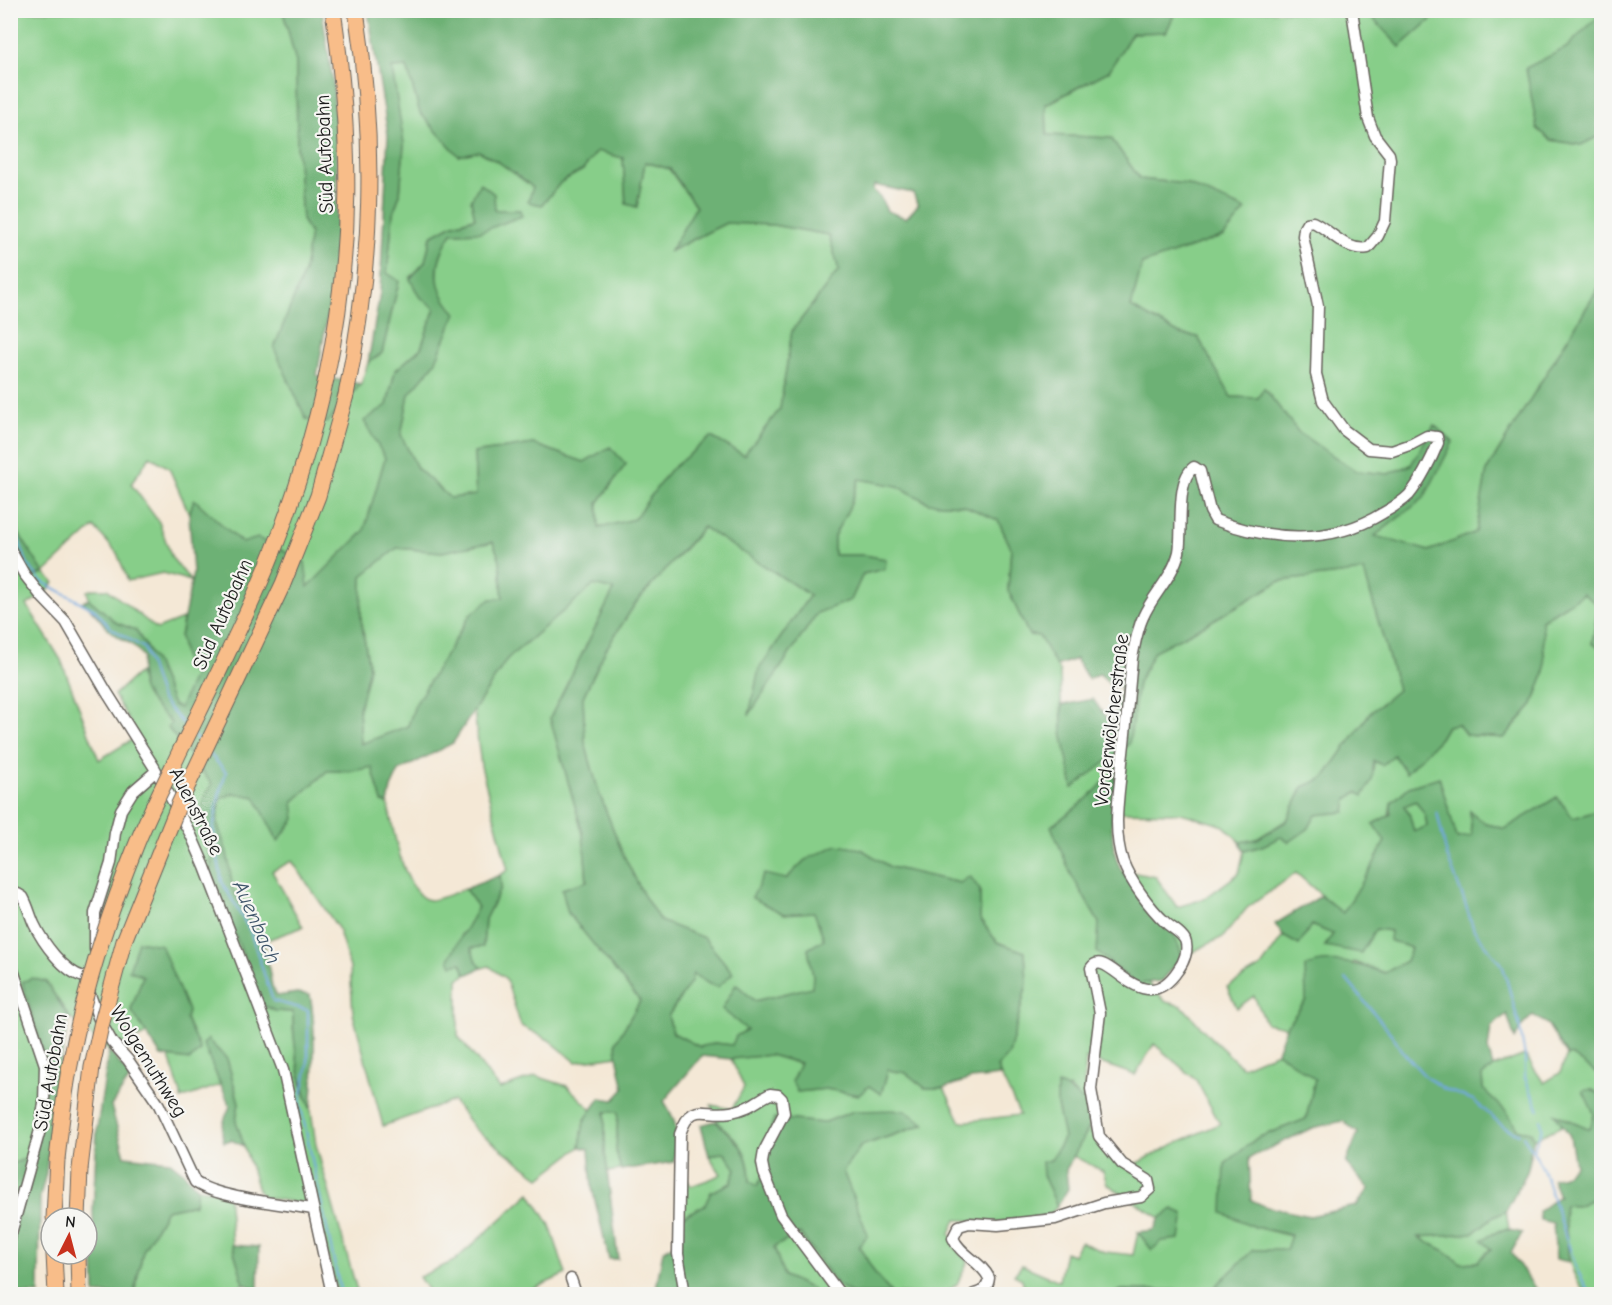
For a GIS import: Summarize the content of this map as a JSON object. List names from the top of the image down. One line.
{"streets":{"highway":["Süd Autobahn"],"street":["Vorderwölcherstraße","Auenstraße","Wolgemuthweg"]},"crossings":[["Auenstraße","Wolgemuthweg"]],"water":["Auenbach"],"north":"top"}
